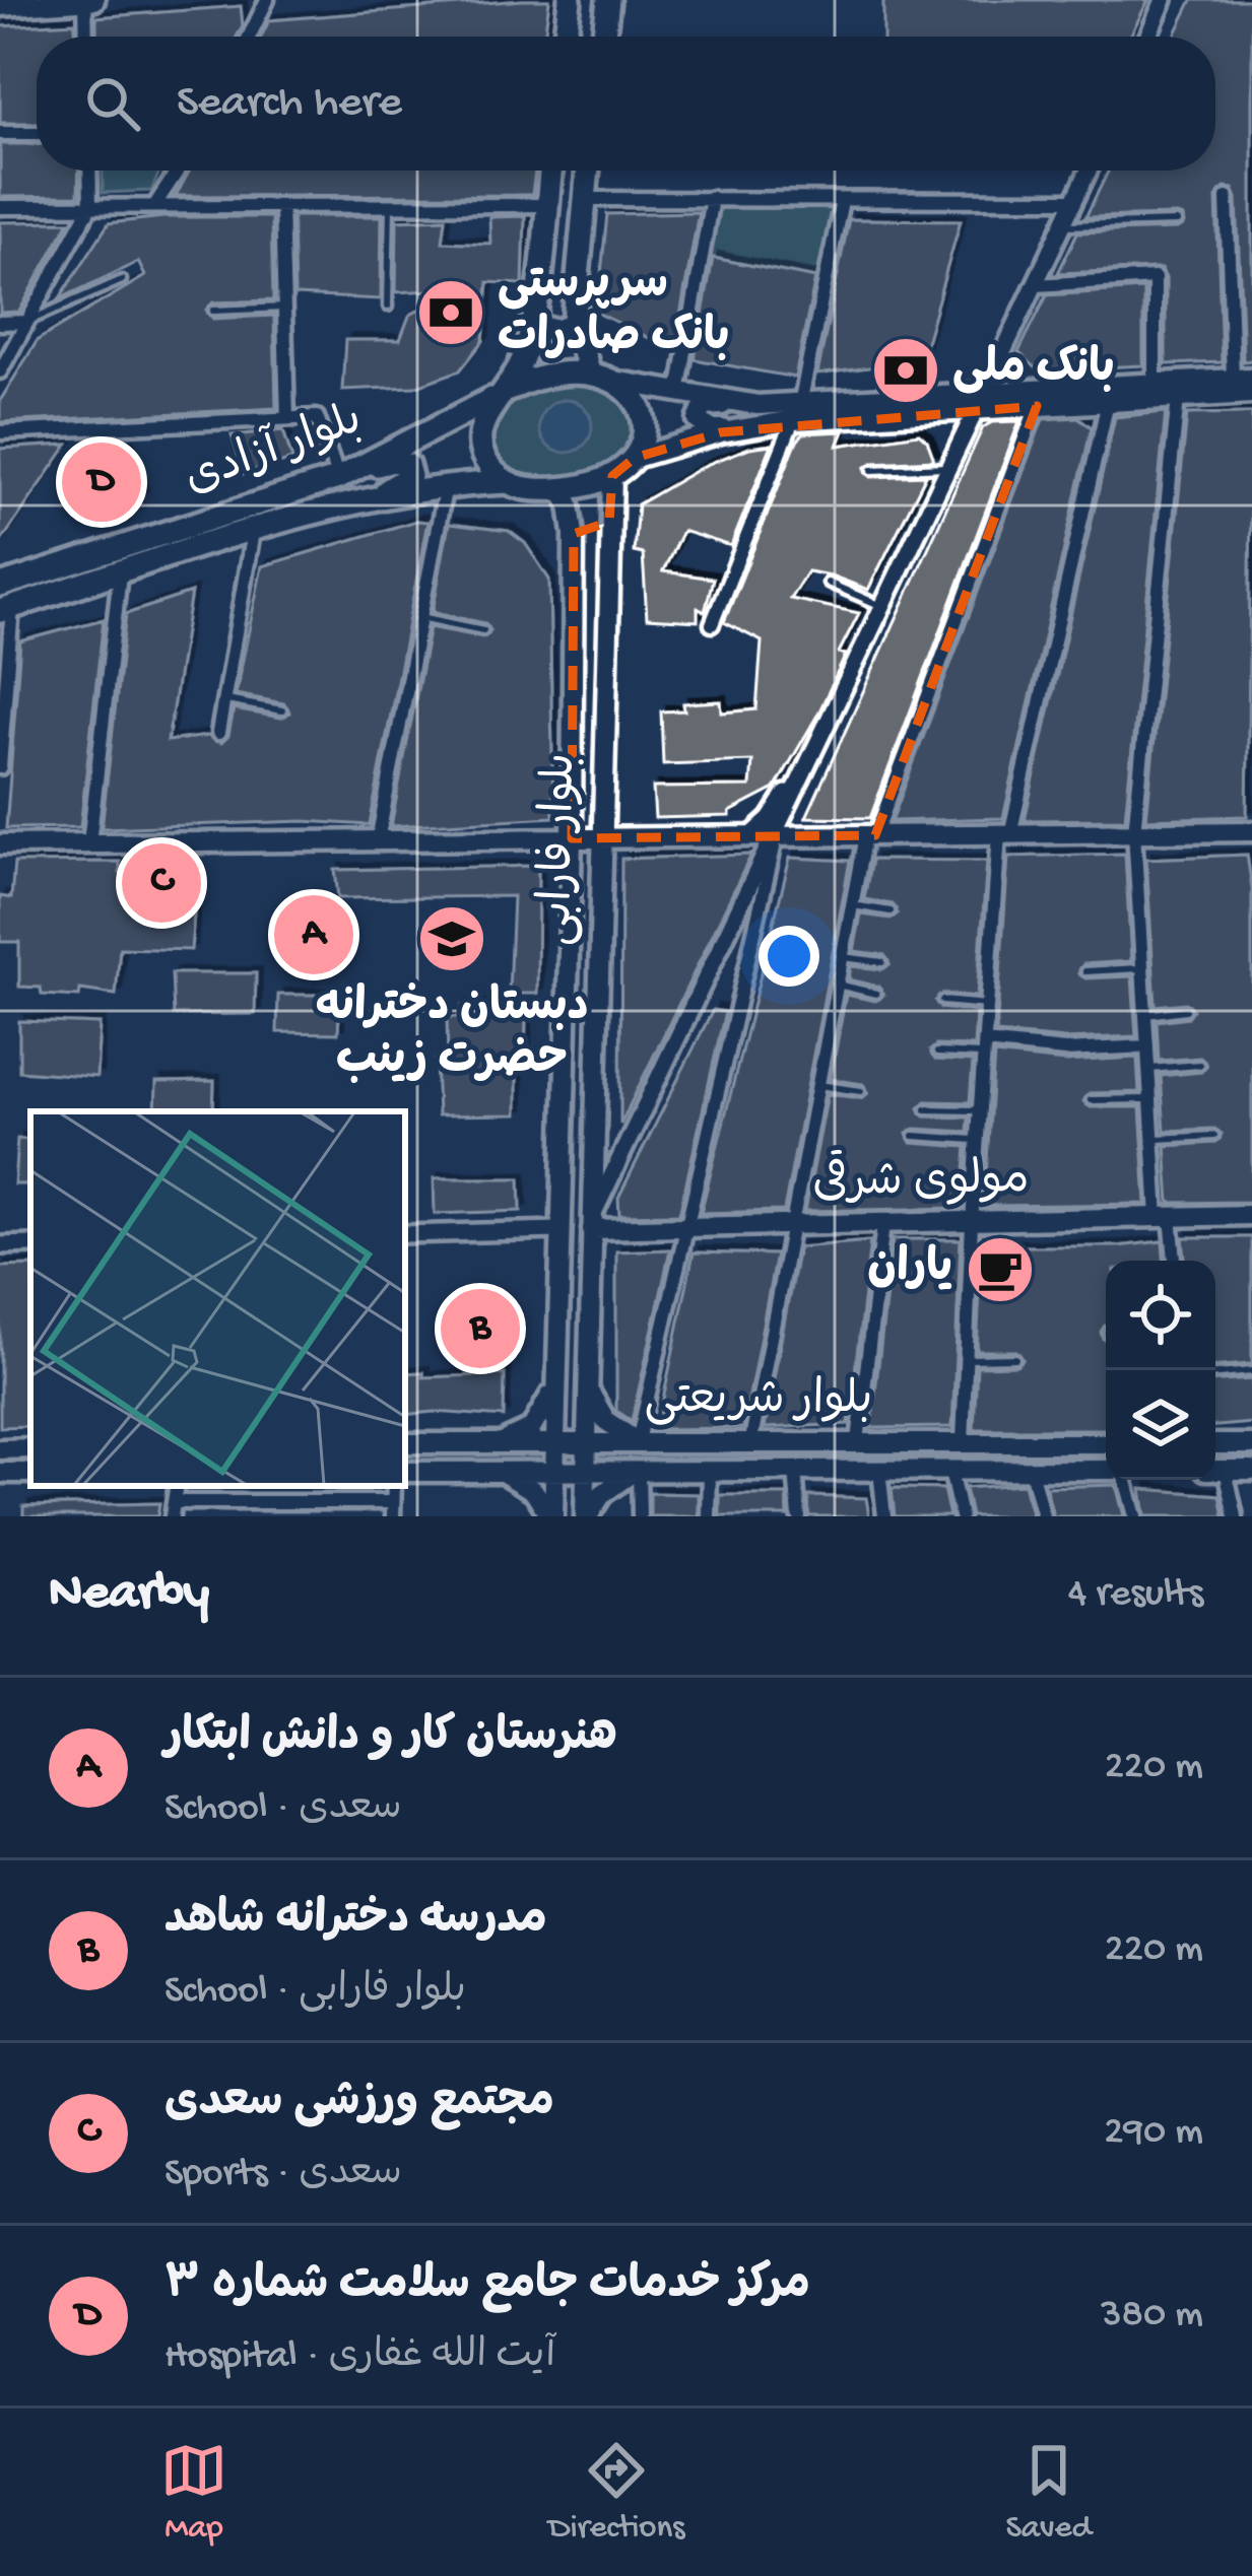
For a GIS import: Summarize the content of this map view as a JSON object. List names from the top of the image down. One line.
{"streets":{"main road":["بلوار آزادی","بلوار فارابی","مولوی شرقی","بلوار شریعتی"]},"crossings":[["بلوار آزادی","بلوار فارابی"],["بلوار فارابی","مولوی شرقی"],["بلوار فارابی","بلوار شریعتی"]],"places":{"bank":["سرپرستی بانک صادرات","بانک ملی"],"school or university":["دبستان دخترانه حضرت زینب"],"cafe":["یاران"]},"page":{"search":"Search here","pins":["D","C","A","B"],"heading":["Nearby","4 results"],"list":[{"mark":"A","name":"هنرستان کار و دانش ابتکار","note":"School · سعدی","value":"220 m"},{"mark":"B","name":"مدرسه دخترانه شاهد","note":"School · بلوار فارابی","value":"220 m"},{"mark":"C","name":"مجتمع ورزشی سعدی","note":"Sports · سعدی","value":"290 m"},{"mark":"D","name":"مرکز خدمات جامع سلامت شماره ۳","note":"Hospital · آیت الله غفاری","value":"380 m"}],"nav":["Map","Directions","Saved"]}}
